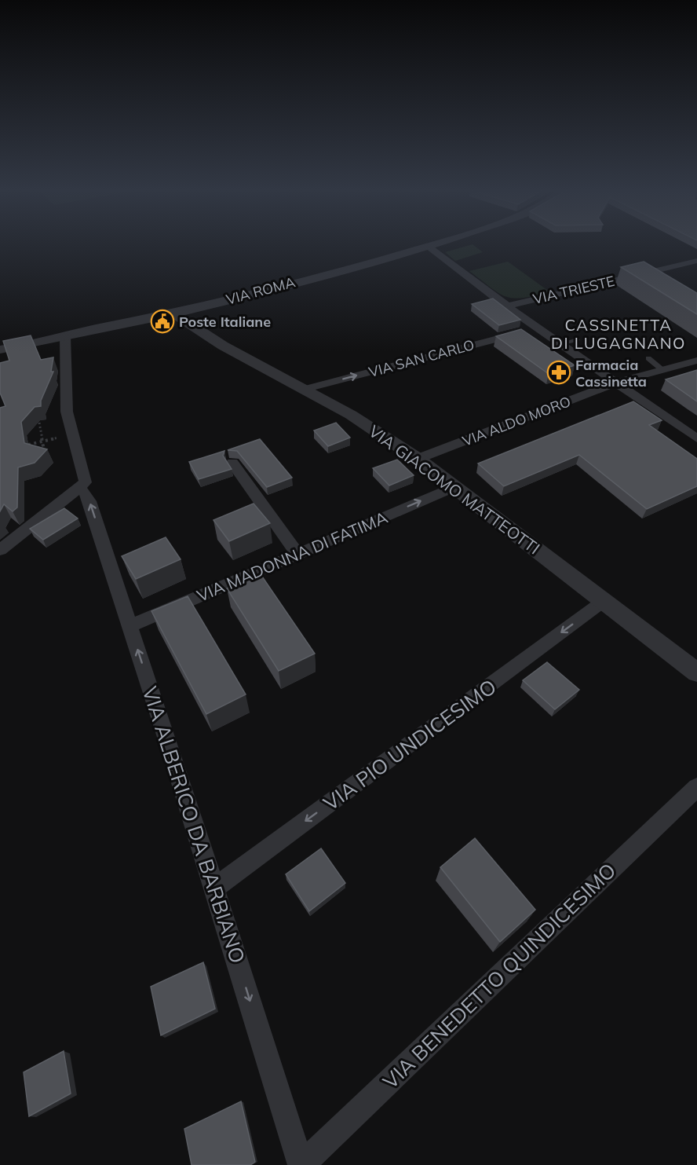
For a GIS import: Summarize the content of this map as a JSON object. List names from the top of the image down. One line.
{"streets":{"street":["VIA TRIESTE","VIA ROMA","VIA SAN CARLO","VIA ALDO MORO","VIA GIACOMO MATTEOTTI","VIA MADONNA DI FATIMA","VIA PIO UNDICESIMO","VIA ALBERICO DA BARBIANO","VIA BENEDETTO QUINDICESIMO"]},"crossings":[["VIA ROMA","VIA GIACOMO MATTEOTTI"],["VIA SAN CARLO","VIA GIACOMO MATTEOTTI"],["VIA ALDO MORO","VIA GIACOMO MATTEOTTI"],["VIA GIACOMO MATTEOTTI","VIA MADONNA DI FATIMA"],["VIA GIACOMO MATTEOTTI","VIA PIO UNDICESIMO"],["VIA MADONNA DI FATIMA","VIA ALBERICO DA BARBIANO"],["VIA PIO UNDICESIMO","VIA ALBERICO DA BARBIANO"],["VIA ALBERICO DA BARBIANO","VIA BENEDETTO QUINDICESIMO"]],"one_way":["VIA SAN CARLO","VIA MADONNA DI FATIMA","VIA PIO UNDICESIMO"],"districts":["CASSINETTA DI LUGAGNANO"],"places":{"public building":["Poste Italiane"],"pharmacy":["Farmacia Cassinetta"]}}
